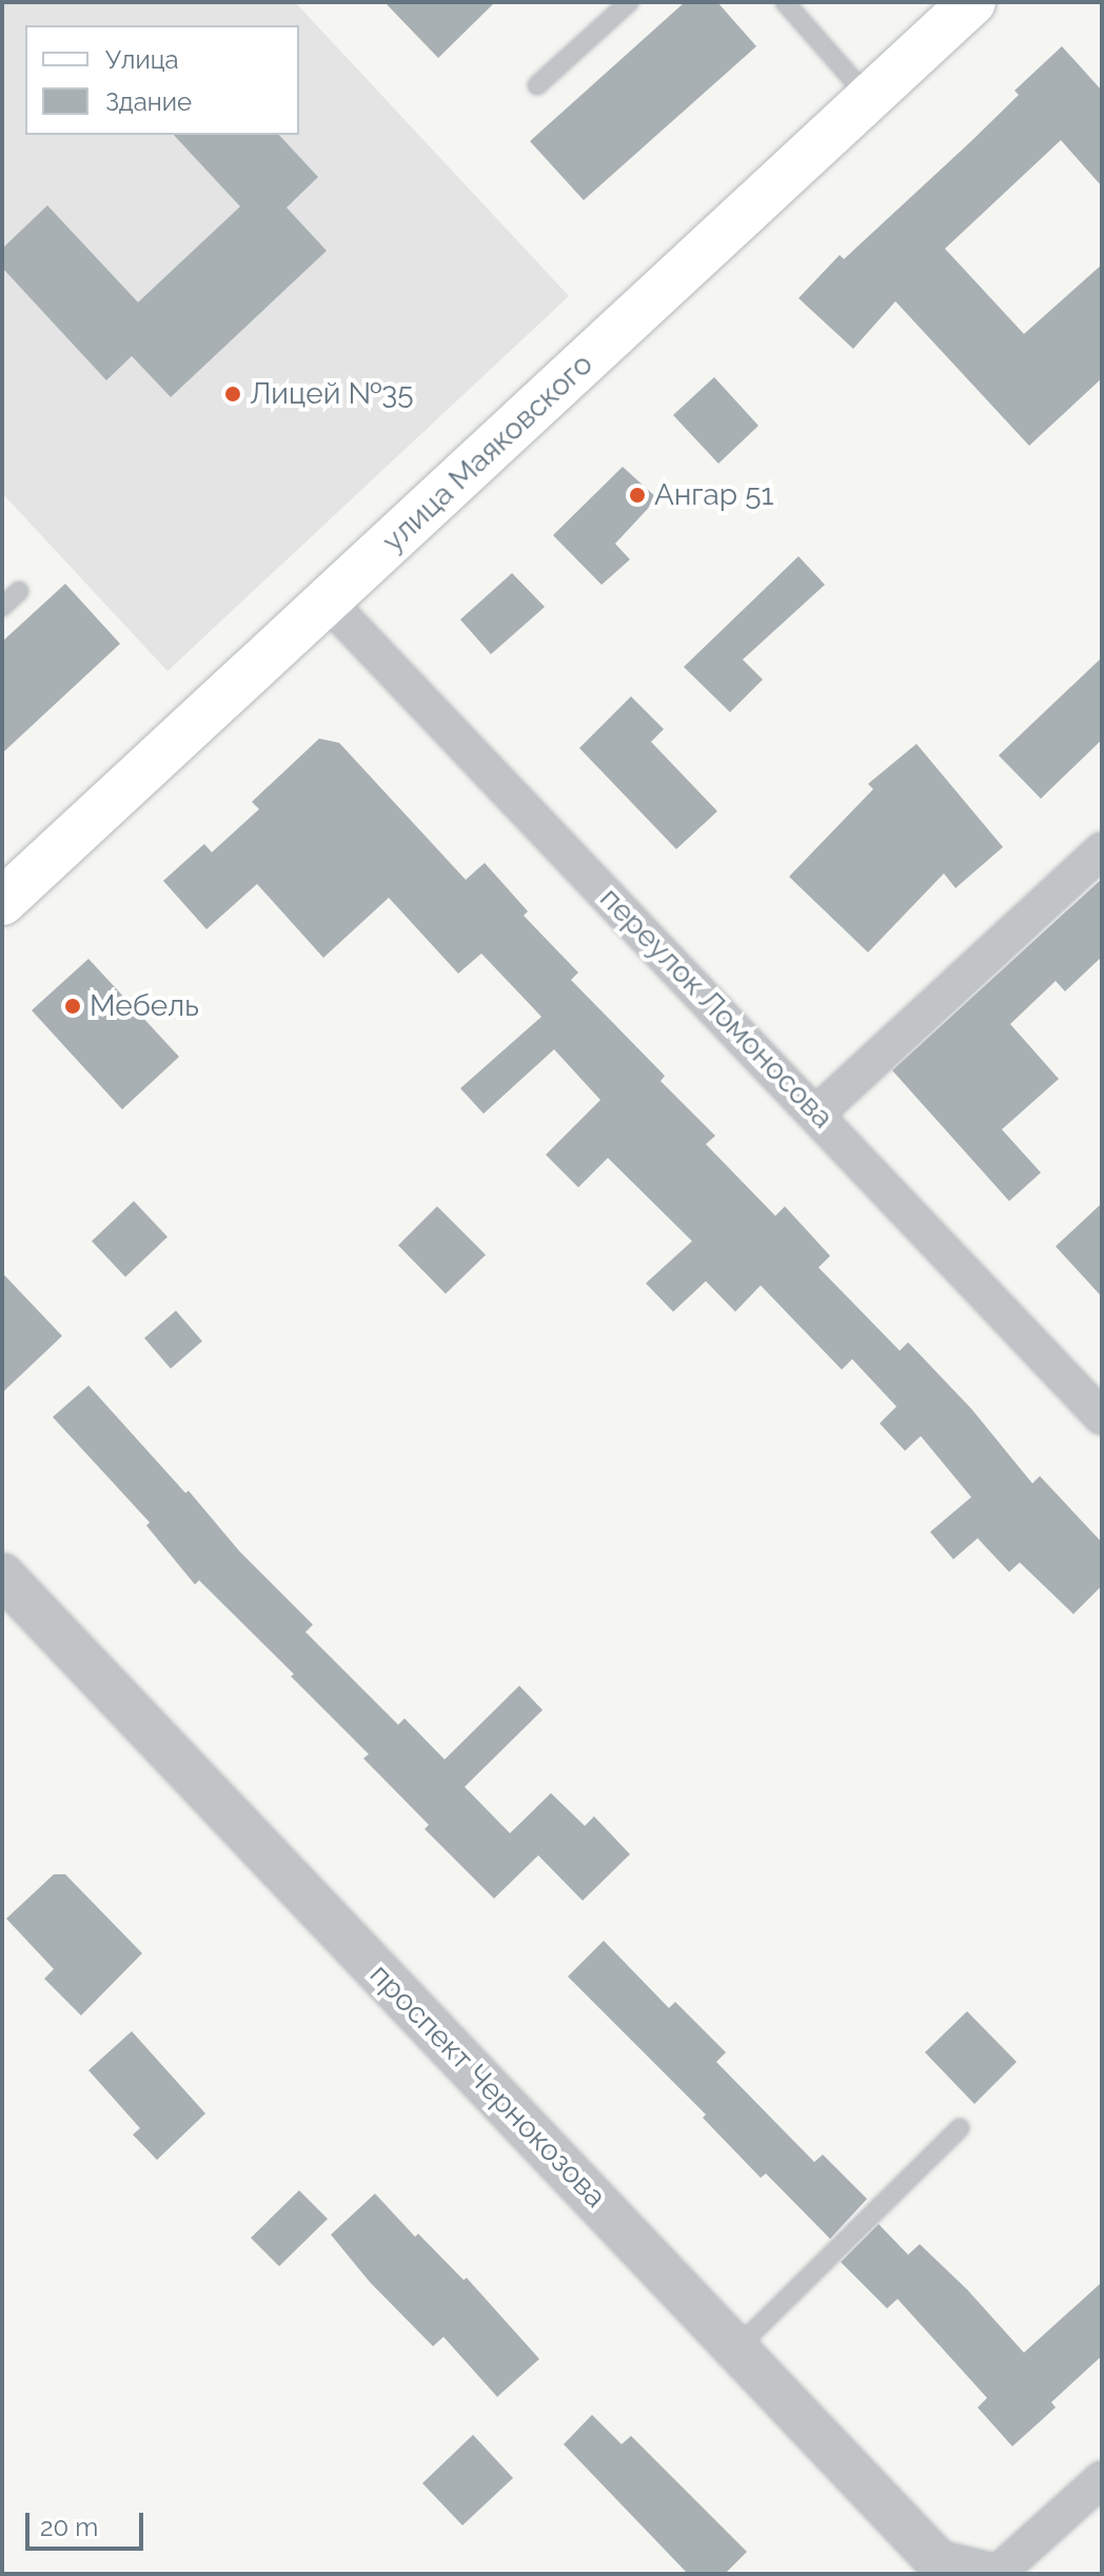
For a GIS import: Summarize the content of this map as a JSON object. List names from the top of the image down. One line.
{"streets":{"main road":["улица Маяковского"],"street":["переулок Ломоносова","проспект Чернокозова"]},"crossings":[["улица Маяковского","переулок Ломоносова"]],"places":["Лицей №35","Ангар 51","Мебель"],"legend":["Улица","Здание"],"scale_bar":"20 m"}
